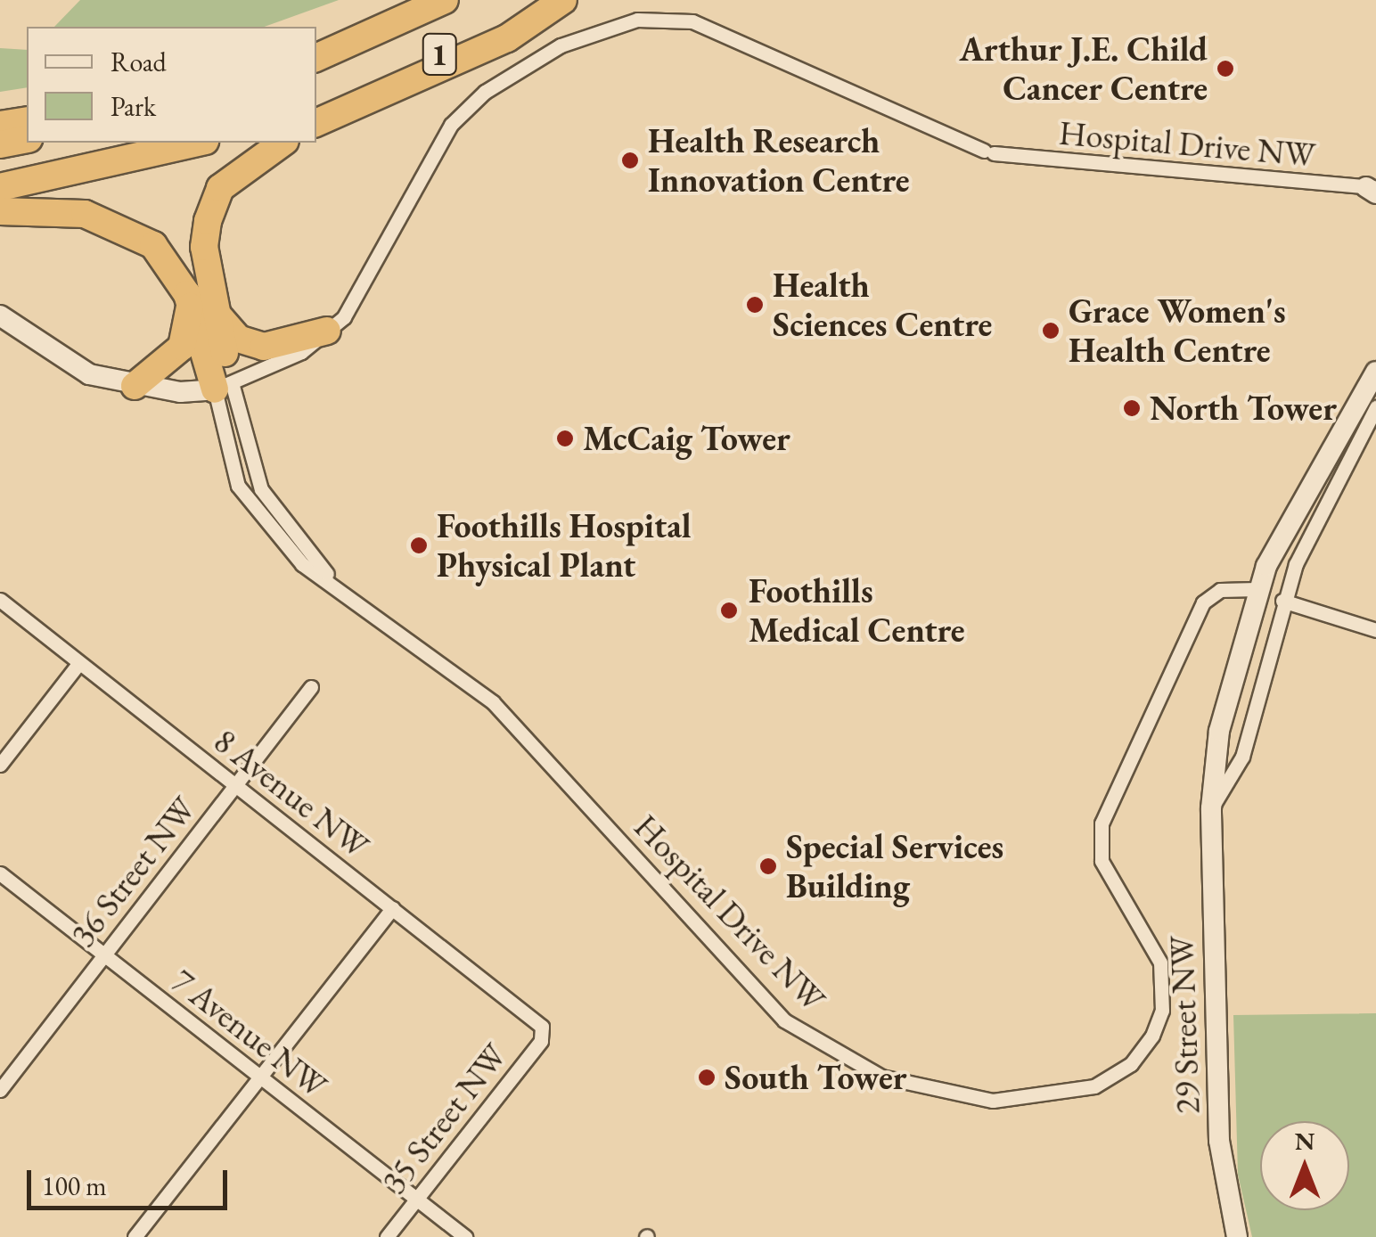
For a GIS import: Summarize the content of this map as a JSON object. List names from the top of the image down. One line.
{"streets":{"highway":["1"],"street":["Hospital Drive NW","8 Avenue NW","36 Street NW","29 Street NW","7 Avenue NW","35 Street NW"]},"crossings":[["Hospital Drive NW","29 Street NW"],["8 Avenue NW","36 Street NW"],["8 Avenue NW","35 Street NW"],["36 Street NW","7 Avenue NW"],["7 Avenue NW","35 Street NW"]],"places":["Arthur J.E. Child Cancer Centre","Health Research Innovation Centre","Health Sciences Centre","Grace Women's Health Centre","North Tower","McCaig Tower","Foothills Hospital Physical Plant","Foothills Medical Centre","Special Services Building","South Tower"],"legend":["Road","Park"],"scale_bar":"100 m","north":"top"}
